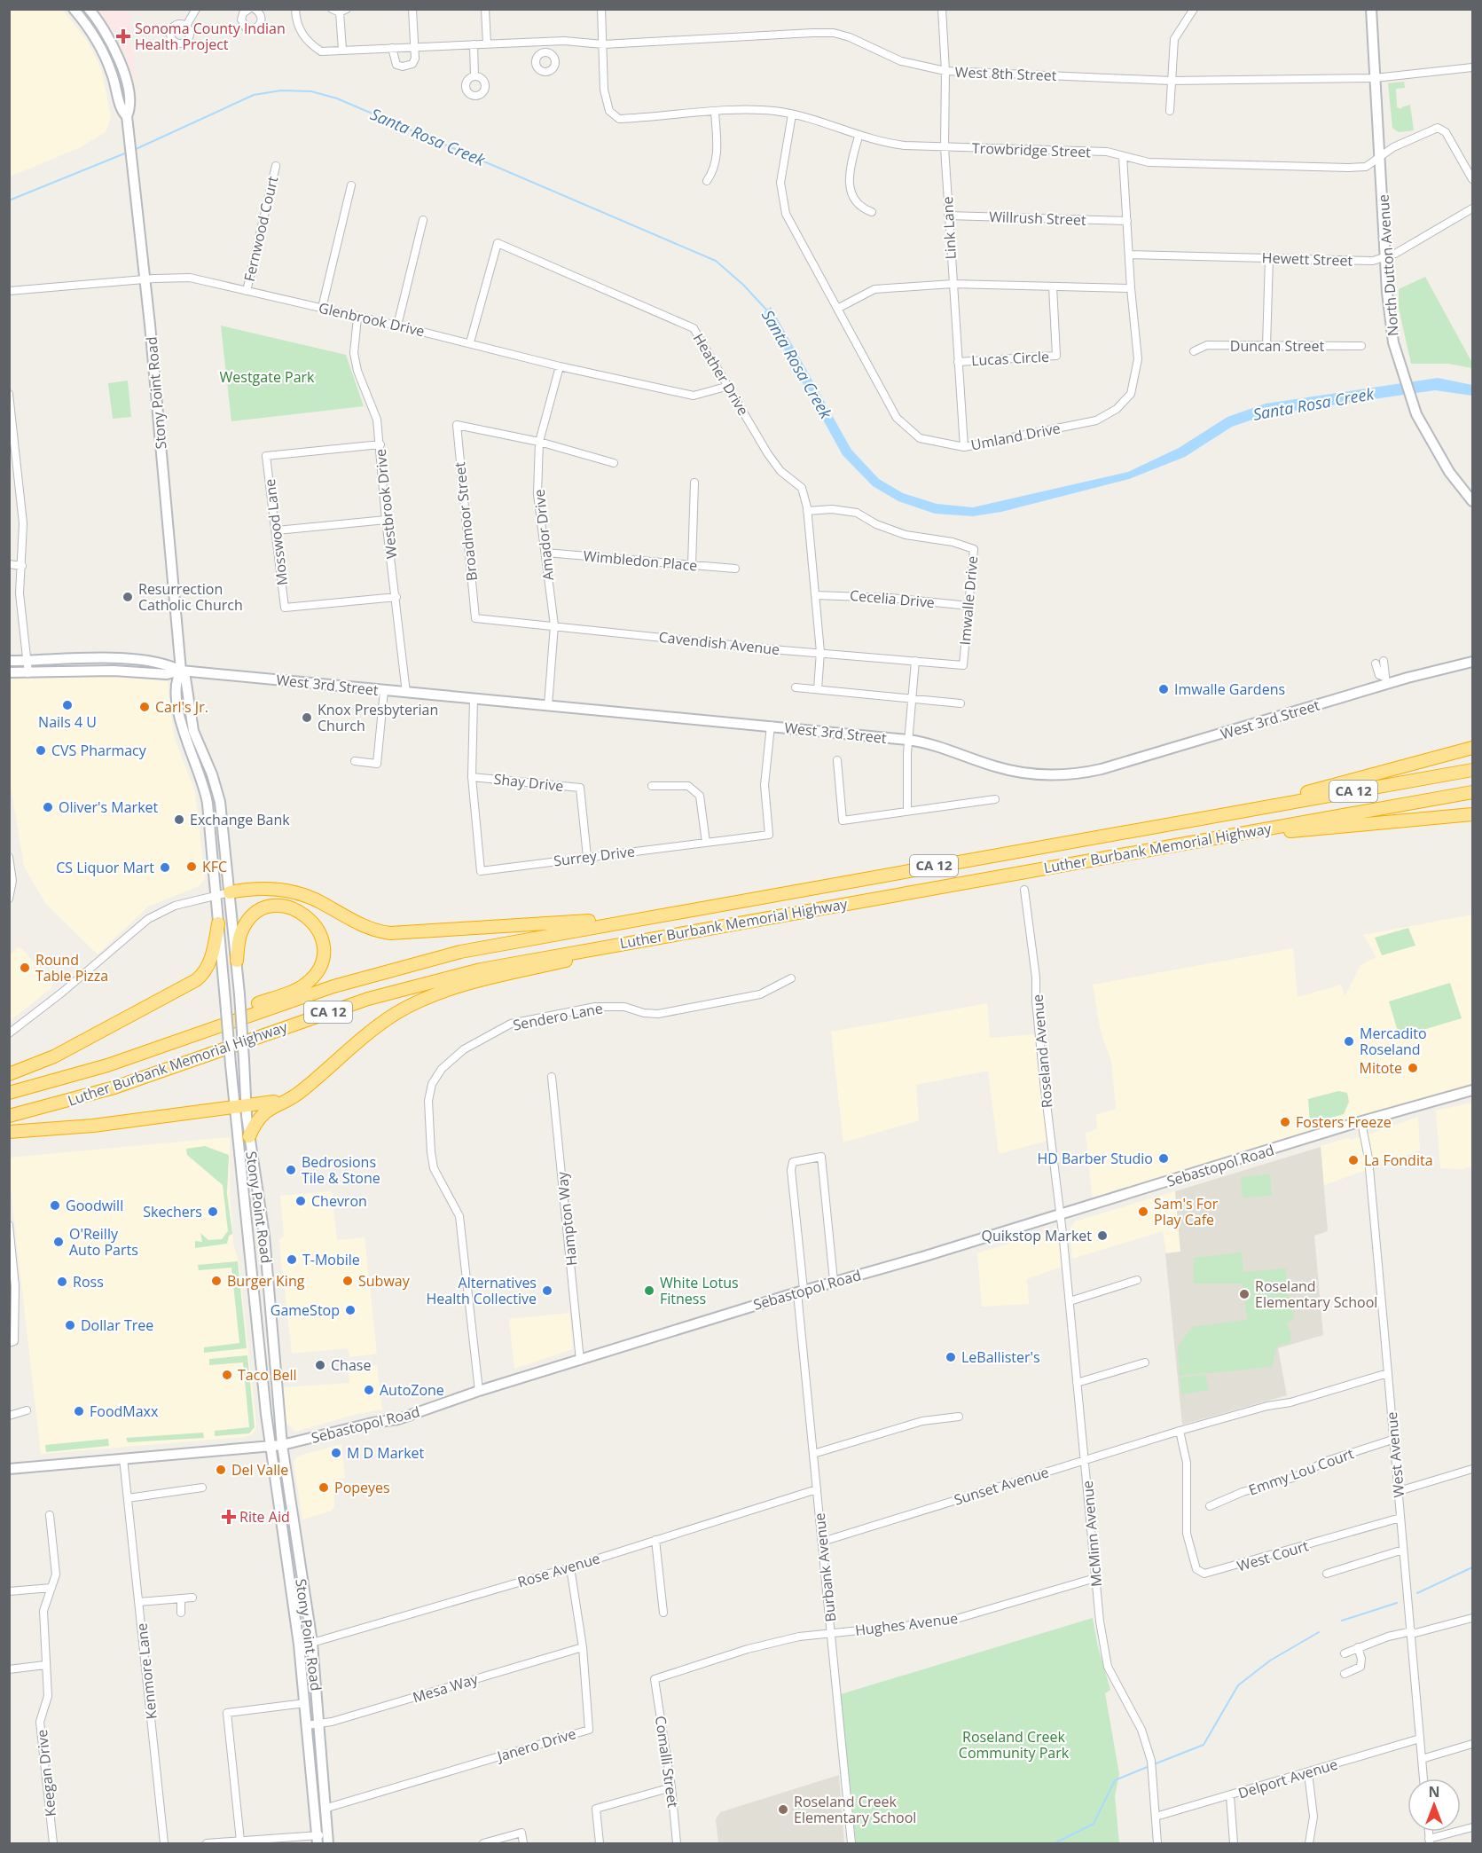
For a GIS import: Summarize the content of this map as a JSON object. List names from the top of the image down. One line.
{"streets":{"highway":["CA 12","Luther Burbank Memorial Highway"],"main road":["North Dutton Avenue","Stony Point Road","West 3rd Street","Sebastopol Road"],"street":["West 8th Street","Trowbridge Street","Willrush Street","Link Lane","Fernwood Court","Hewett Street","Glenbrook Drive","Duncan Street","Lucas Circle","Heather Drive","Umland Drive","Westbrook Drive","Broadmoor Street","Mosswood Lane","Amador Drive","Wimbledon Place","Cecelia Drive","Imwalle Drive","Cavendish Avenue","Shay Drive","Surrey Drive","Sendero Lane","Roseland Avenue","Hampton Way","West Avenue","Emmy Lou Court","Sunset Avenue","McMinn Avenue","West Court","Burbank Avenue","Rose Avenue","Hughes Avenue","Kenmore Lane","Mesa Way","Janero Drive","Comalli Street","Keegan Drive","Delport Avenue"]},"crossings":[["West 8th Street","Trowbridge Street"],["West 8th Street","Link Lane"],["West 8th Street","North Dutton Avenue"],["Trowbridge Street","Link Lane"],["Trowbridge Street","North Dutton Avenue"],["Trowbridge Street","Umland Drive"],["Willrush Street","Link Lane"],["Willrush Street","Umland Drive"],["Link Lane","Lucas Circle"],["Link Lane","Umland Drive"],["Fernwood Court","Glenbrook Drive"],["Hewett Street","North Dutton Avenue"],["Hewett Street","Umland Drive"],["Glenbrook Drive","Heather Drive"],["Glenbrook Drive","Stony Point Road"],["Glenbrook Drive","Westbrook Drive"],["Glenbrook Drive","Amador Drive"],["Heather Drive","Cecelia Drive"],["Heather Drive","Imwalle Drive"],["Heather Drive","Cavendish Avenue"],["Stony Point Road","West 3rd Street"],["Stony Point Road","Sebastopol Road"],["Stony Point Road","Rose Avenue"],["Stony Point Road","Mesa Way"],["Stony Point Road","Janero Drive"],["Westbrook Drive","Mosswood Lane"],["Westbrook Drive","West 3rd Street"],["Broadmoor Street","Amador Drive"],["Broadmoor Street","Cavendish Avenue"],["Amador Drive","Wimbledon Place"],["Amador Drive","Cavendish Avenue"],["Amador Drive","West 3rd Street"],["Cecelia Drive","Imwalle Drive"],["Imwalle Drive","Cavendish Avenue"],["West 3rd Street","Surrey Drive"],["Shay Drive","Surrey Drive"],["Sendero Lane","Sebastopol Road"],["Roseland Avenue","Sebastopol Road"],["Roseland Avenue","McMinn Avenue"],["Sebastopol Road","Hampton Way"],["Sebastopol Road","West Avenue"],["Sebastopol Road","McMinn Avenue"],["Sebastopol Road","Burbank Avenue"],["Sebastopol Road","Kenmore Lane"],["West Avenue","Emmy Lou Court"],["West Avenue","Sunset Avenue"],["West Avenue","West Court"],["West Avenue","Delport Avenue"],["Sunset Avenue","McMinn Avenue"],["Sunset Avenue","West Court"],["Sunset Avenue","Burbank Avenue"],["McMinn Avenue","Hughes Avenue"],["McMinn Avenue","Delport Avenue"],["Burbank Avenue","Rose Avenue"],["Burbank Avenue","Hughes Avenue"],["Rose Avenue","Janero Drive"],["Hughes Avenue","Comalli Street"],["Mesa Way","Janero Drive"]],"water":["Santa Rosa Creek"],"parks":["Westgate Park","Roseland Creek Community Park"],"places":{"health":["Sonoma County Indian Health Project","Rite Aid"],"other":["Resurrection Catholic Church","Imwalle Gardens","Nails 4 U","Carl's Jr.","Knox Presbyterian Church","CVS Pharmacy","Oliver's Market","Exchange Bank","KFC","CS Liquor Mart","Round Table Pizza","Mercadito Roseland","Mitote","Fosters Freeze","HD Barber Studio","La Fondita","Bedrosions Tile & Stone","Chevron","Goodwill","Skechers","Sam's For Play Cafe","Quikstop Market","O'Reilly Auto Parts","T-Mobile","Burger King","Subway","Ross","Alternatives Health Collective","White Lotus Fitness","Roseland Elementary School","GameStop","Dollar Tree","LeBallister's","Chase","Taco Bell","AutoZone","FoodMaxx","M D Market","Del Valle","Popeyes","Roseland Creek Elementary School"]},"north":"top"}
